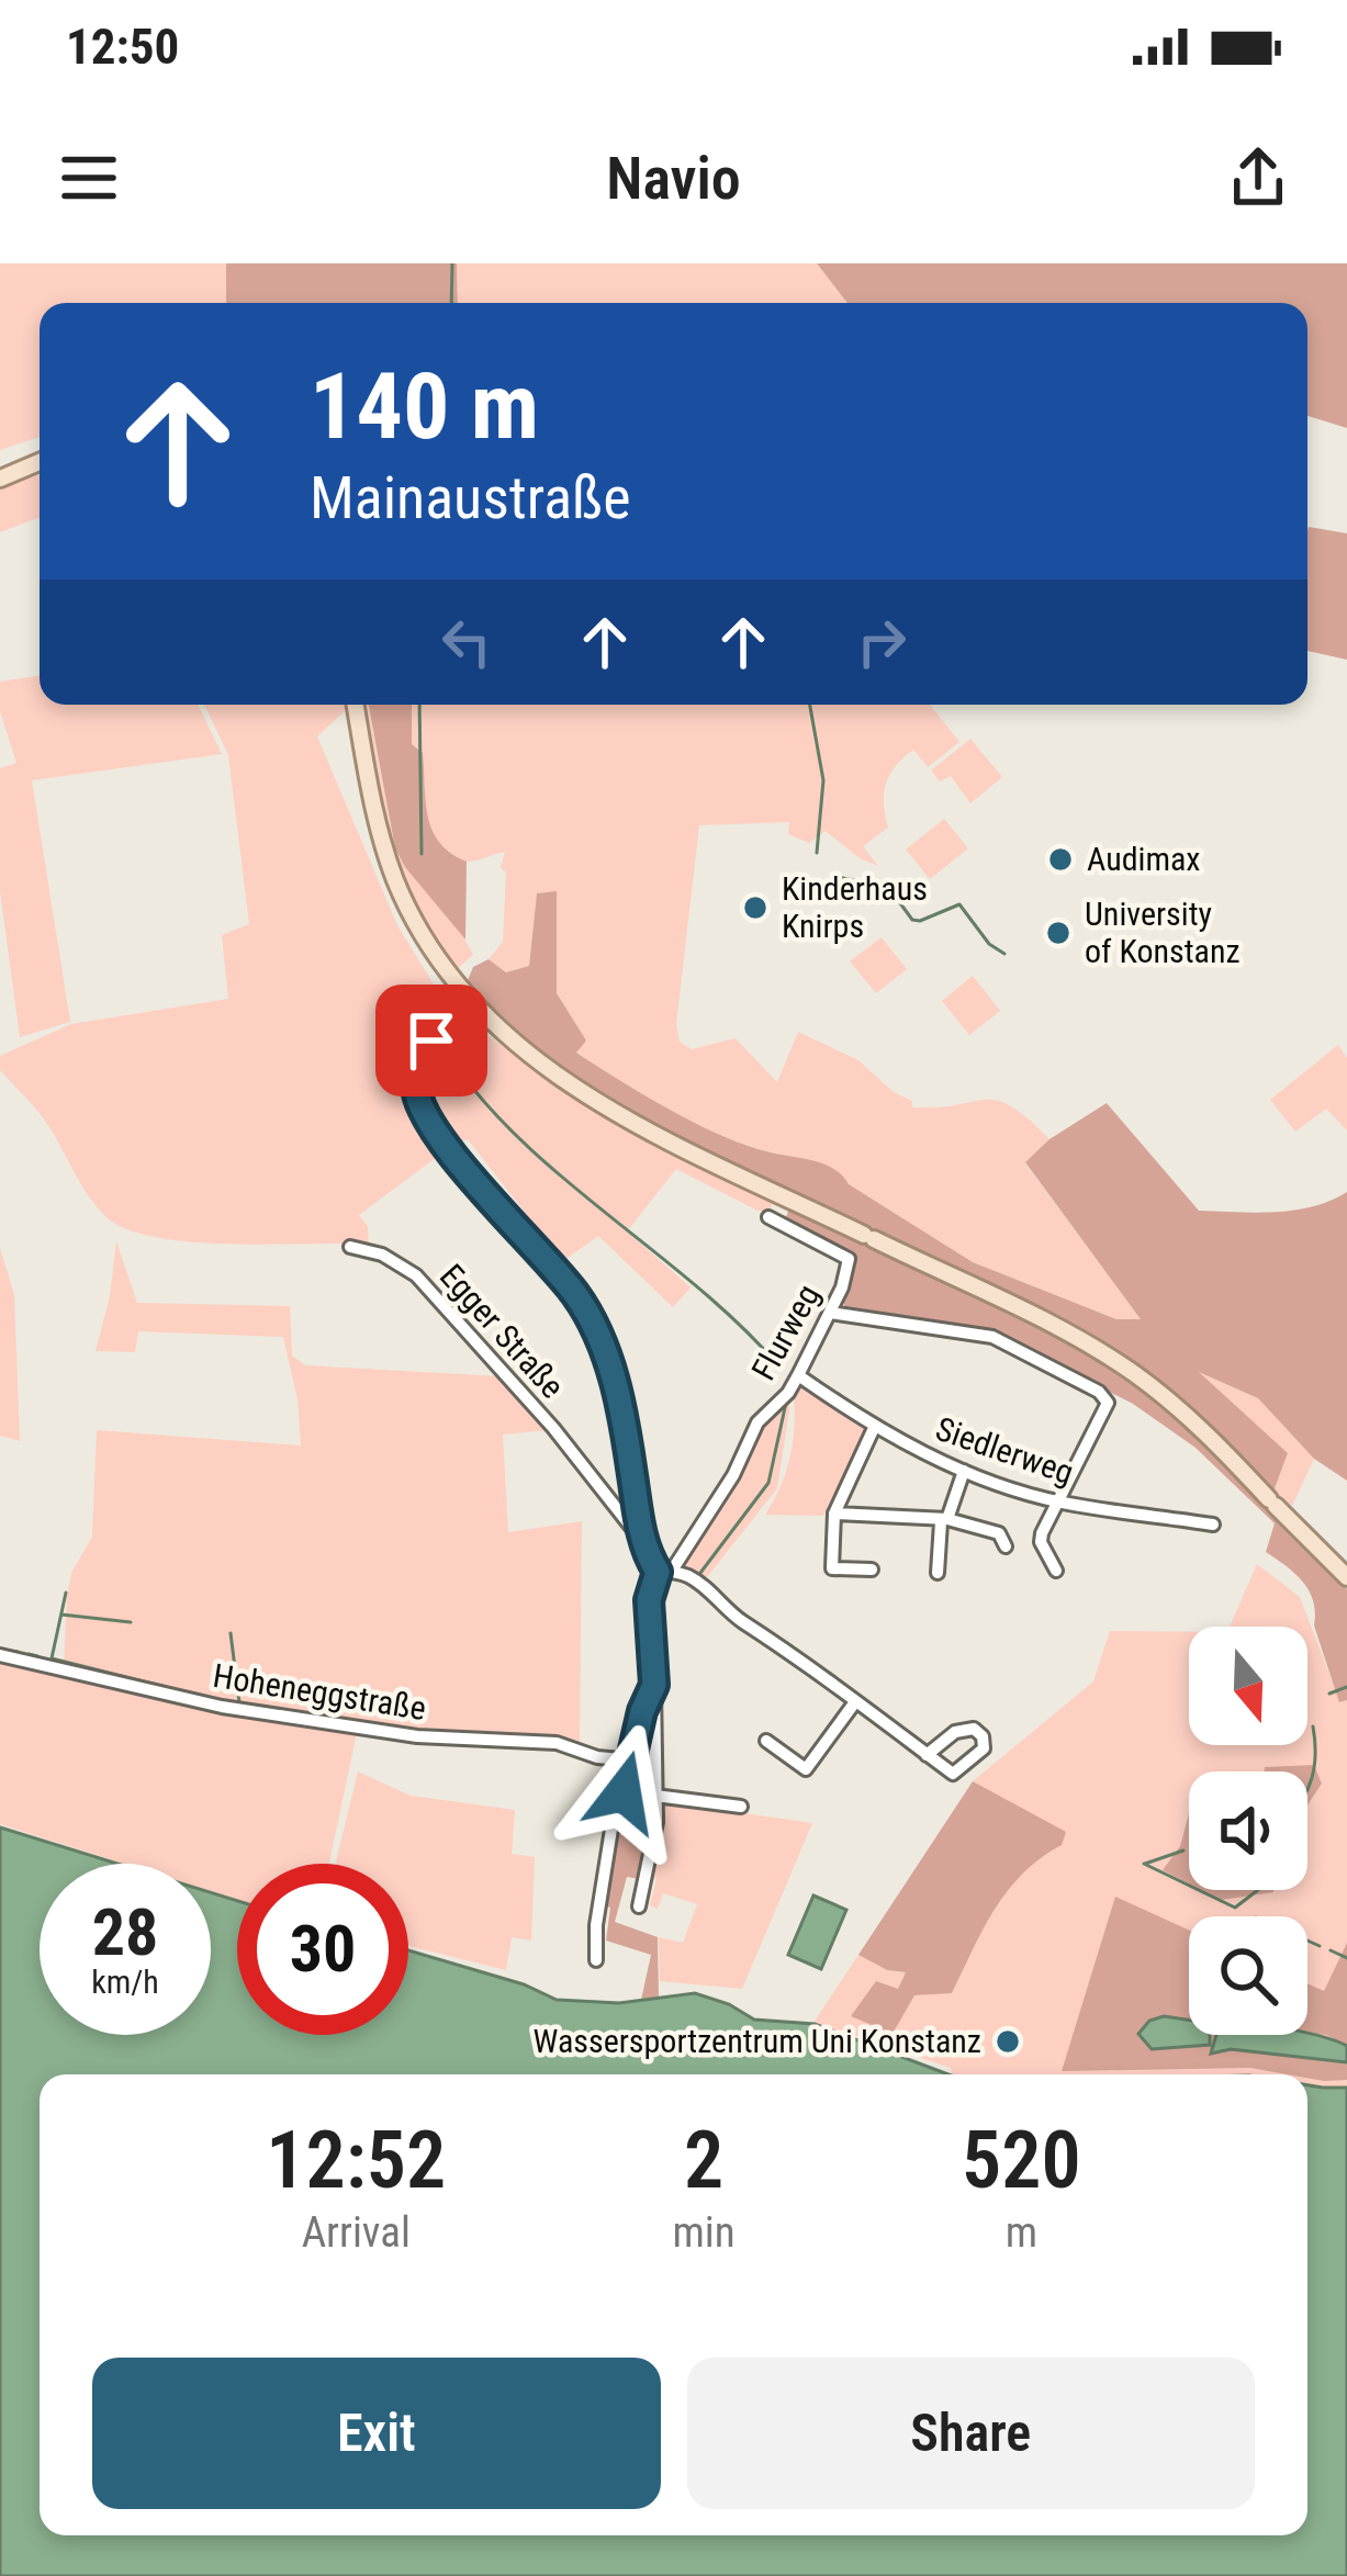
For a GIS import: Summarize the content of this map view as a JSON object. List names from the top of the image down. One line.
{"streets":{"street":["Egger Straße","Flurweg","Siedlerweg","Hoheneggstraße"]},"crossings":[["Flurweg","Siedlerweg"]],"places":["Audimax","Kinderhaus Knirps","University of Konstanz","Wassersportzentrum Uni Konstanz"],"north":"bottom","page":{"status":"12:50","header":"Navio","turn":["140 m","Mainaustraße"],"speed":"28 km/h","limit":"30","eta":["12:52","Arrival","2","min","520","m"],"buttons":["Exit","Share"]}}
